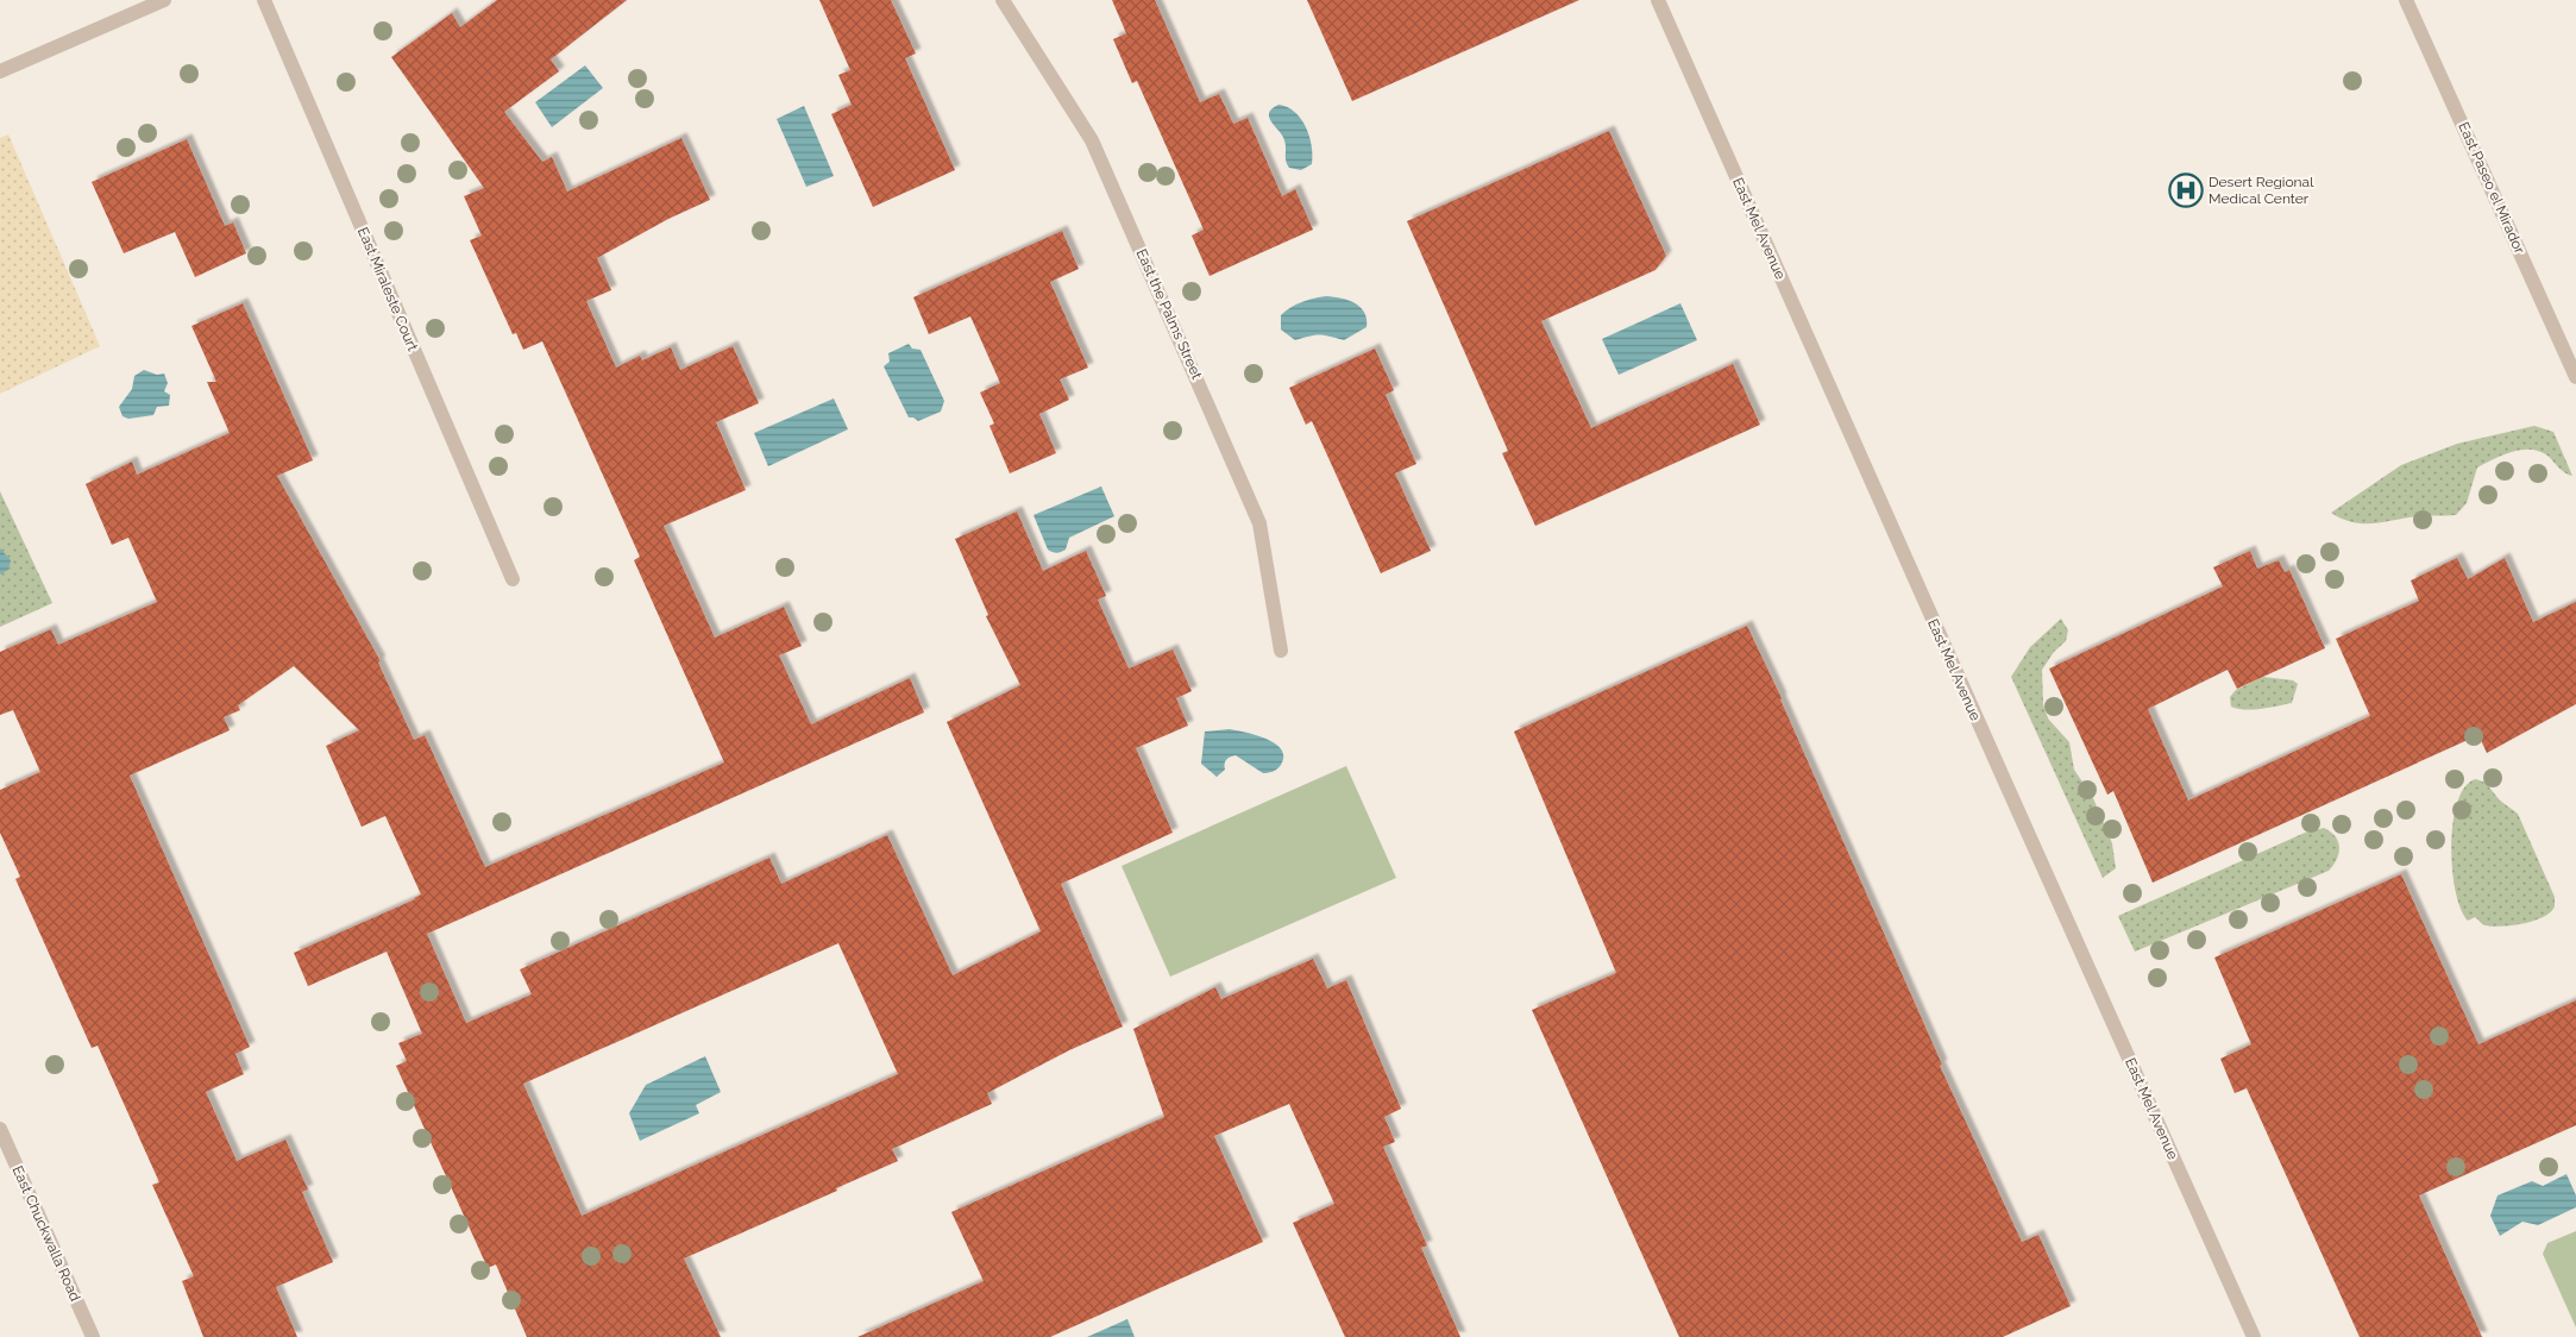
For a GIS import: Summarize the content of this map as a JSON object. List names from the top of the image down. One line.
{"streets":{"street":["East Paseo el Mirador","East Mel Avenue","East Miraleste Court","East the Palms Street","East Chuckwalla Road"]},"places":{"hospital":["Desert Regional Medical Center"]}}
